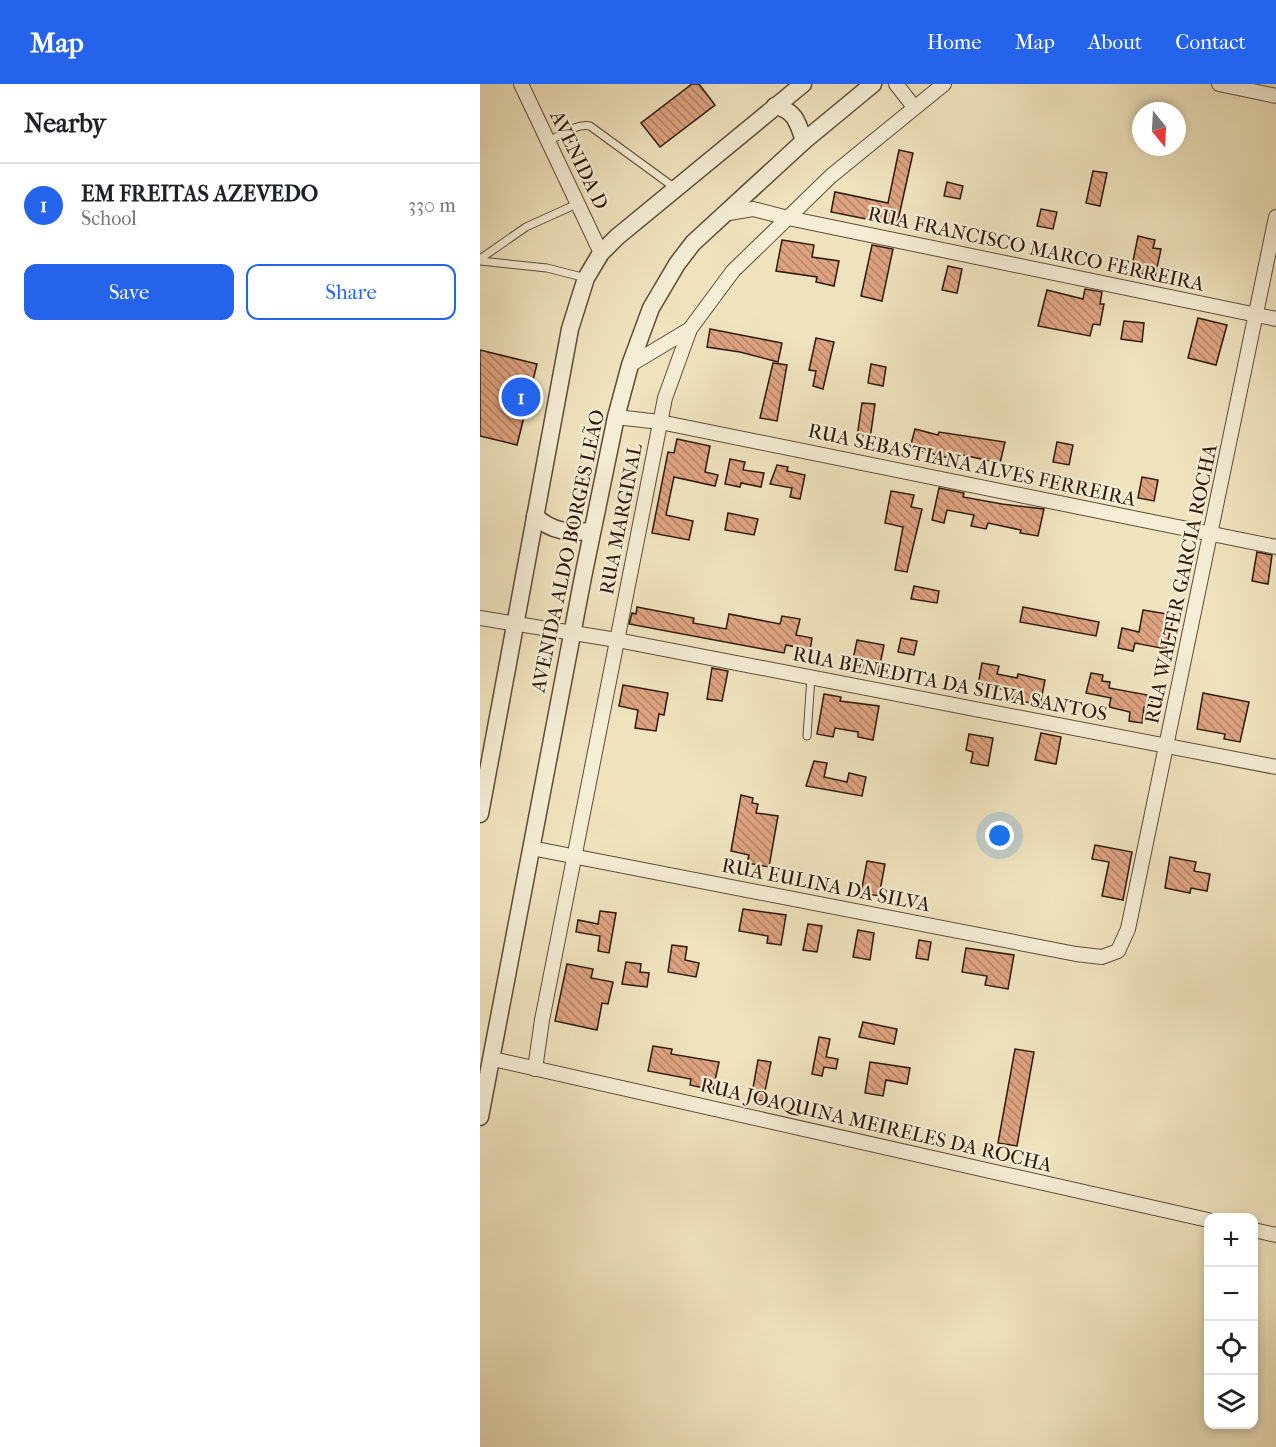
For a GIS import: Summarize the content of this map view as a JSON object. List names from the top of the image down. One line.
{"streets":{"street":["AVENIDA D","RUA FRANCISCO MARCO FERREIRA","RUA SEBASTIANA ALVES FERREIRA","RUA MARGINAL","AVENIDA ALDO BORGES LEÃO","RUA WALTER GARCIA ROCHA","RUA BENEDITA DA SILVA SANTOS","RUA EULINA DA SILVA","RUA JOAQUINA MEIRELES DA ROCHA"]},"crossings":[["AVENIDA D","AVENIDA ALDO BORGES LEÃO"],["RUA FRANCISCO MARCO FERREIRA","RUA MARGINAL"],["RUA FRANCISCO MARCO FERREIRA","AVENIDA ALDO BORGES LEÃO"],["RUA FRANCISCO MARCO FERREIRA","RUA WALTER GARCIA ROCHA"],["RUA SEBASTIANA ALVES FERREIRA","RUA MARGINAL"],["RUA SEBASTIANA ALVES FERREIRA","AVENIDA ALDO BORGES LEÃO"],["RUA SEBASTIANA ALVES FERREIRA","RUA WALTER GARCIA ROCHA"],["RUA MARGINAL","RUA BENEDITA DA SILVA SANTOS"],["RUA MARGINAL","RUA EULINA DA SILVA"],["RUA MARGINAL","RUA JOAQUINA MEIRELES DA ROCHA"],["AVENIDA ALDO BORGES LEÃO","RUA BENEDITA DA SILVA SANTOS"],["AVENIDA ALDO BORGES LEÃO","RUA EULINA DA SILVA"],["AVENIDA ALDO BORGES LEÃO","RUA JOAQUINA MEIRELES DA ROCHA"],["RUA WALTER GARCIA ROCHA","RUA BENEDITA DA SILVA SANTOS"],["RUA WALTER GARCIA ROCHA","RUA EULINA DA SILVA"]],"north":"bottom","page":{"header":"Map","nav":["Home","Map","About","Contact"],"heading":"Nearby","list":[{"mark":"1","name":"EM FREITAS AZEVEDO","note":"School","value":"330 m"}],"buttons":["Save","Share"],"pins":"1","map_buttons":["+","−"]}}
